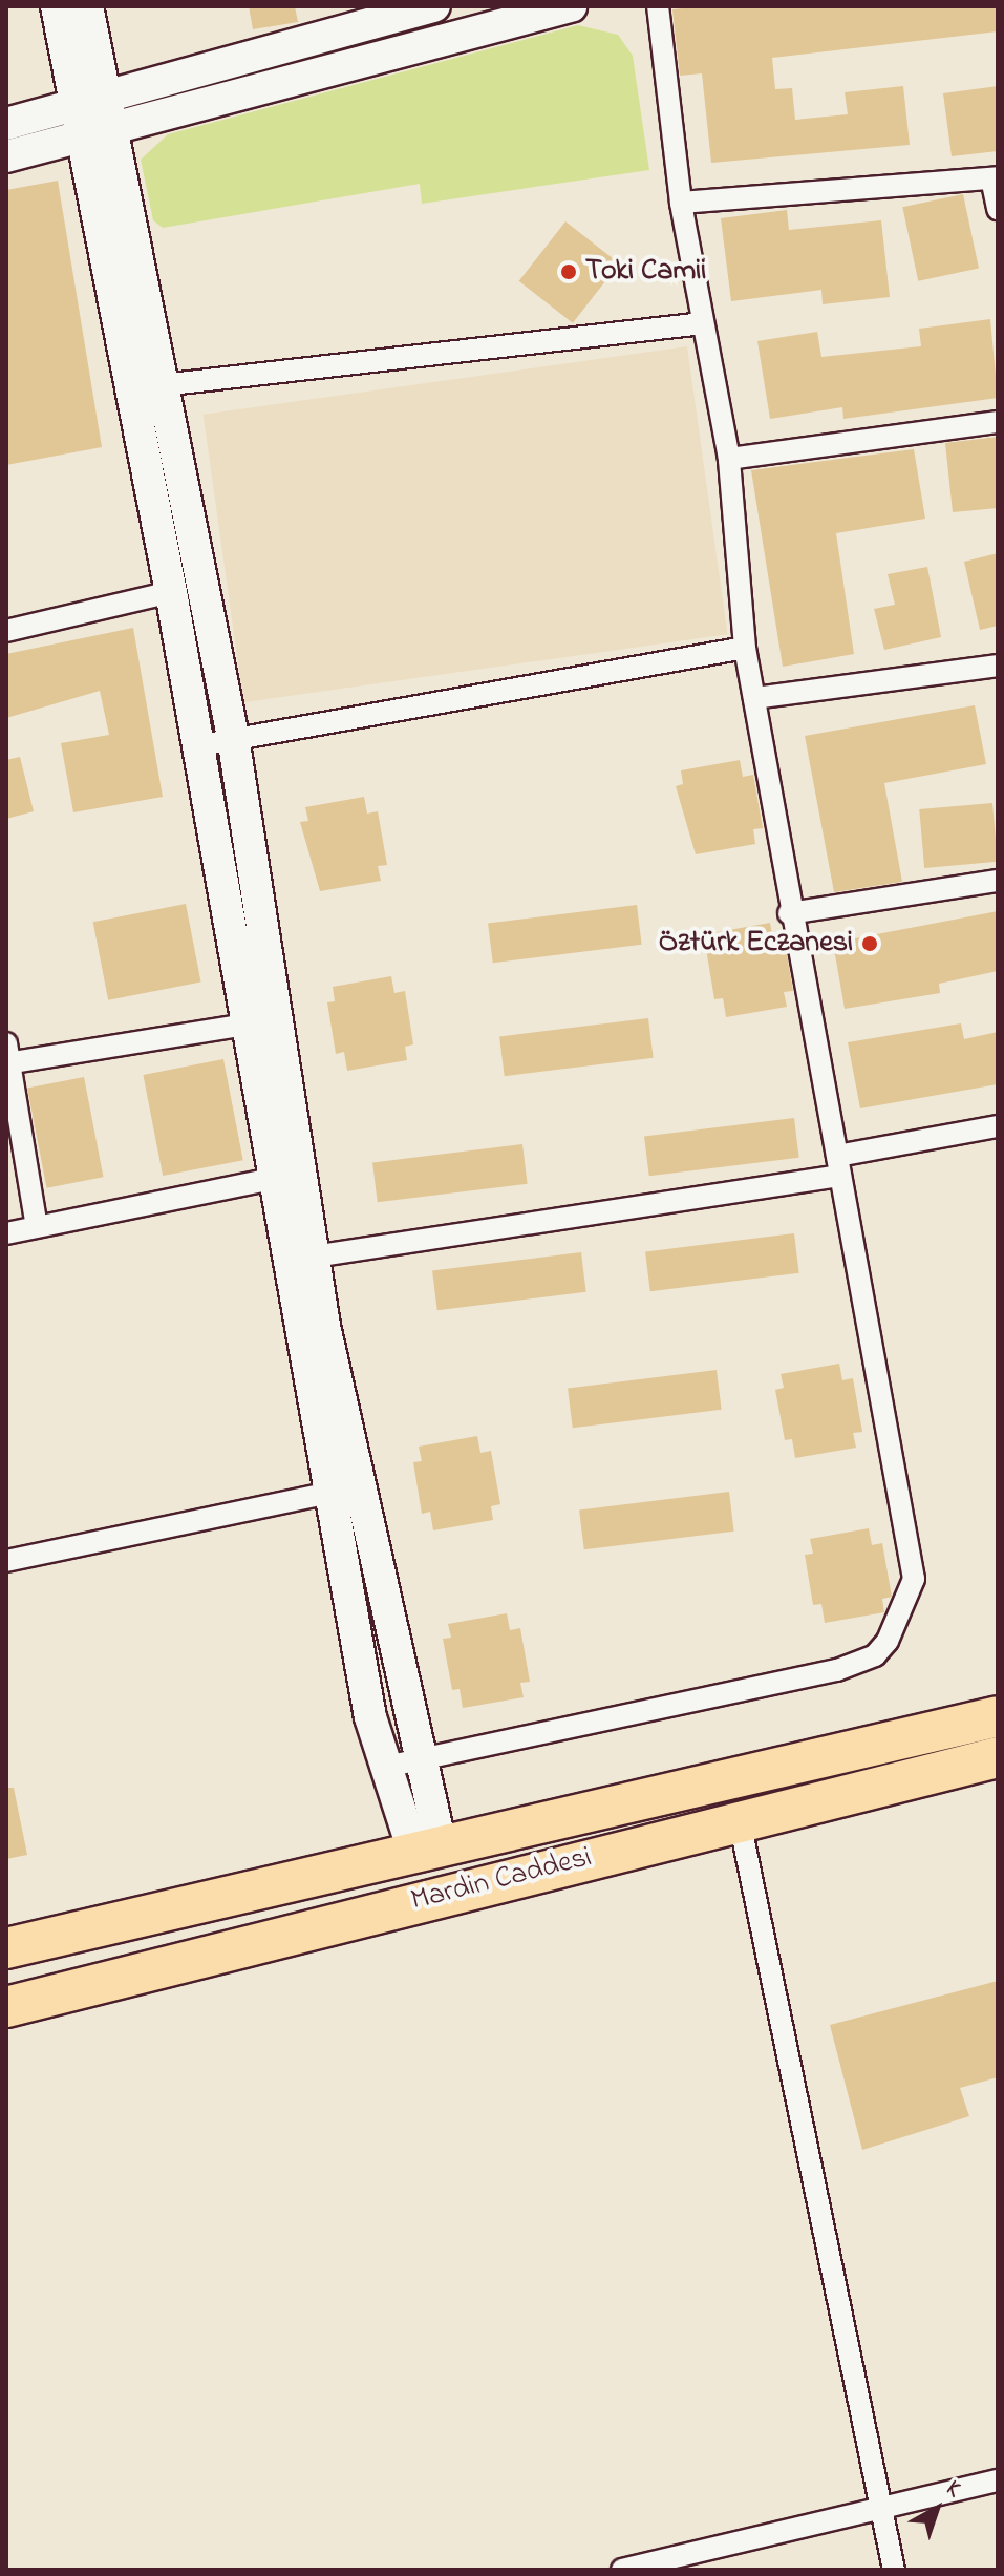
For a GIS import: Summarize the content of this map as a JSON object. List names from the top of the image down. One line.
{"streets":{"highway":["Mardin Caddesi"]},"places":["Toki Camii","Öztürk Eczanesi"],"north":"top right"}
